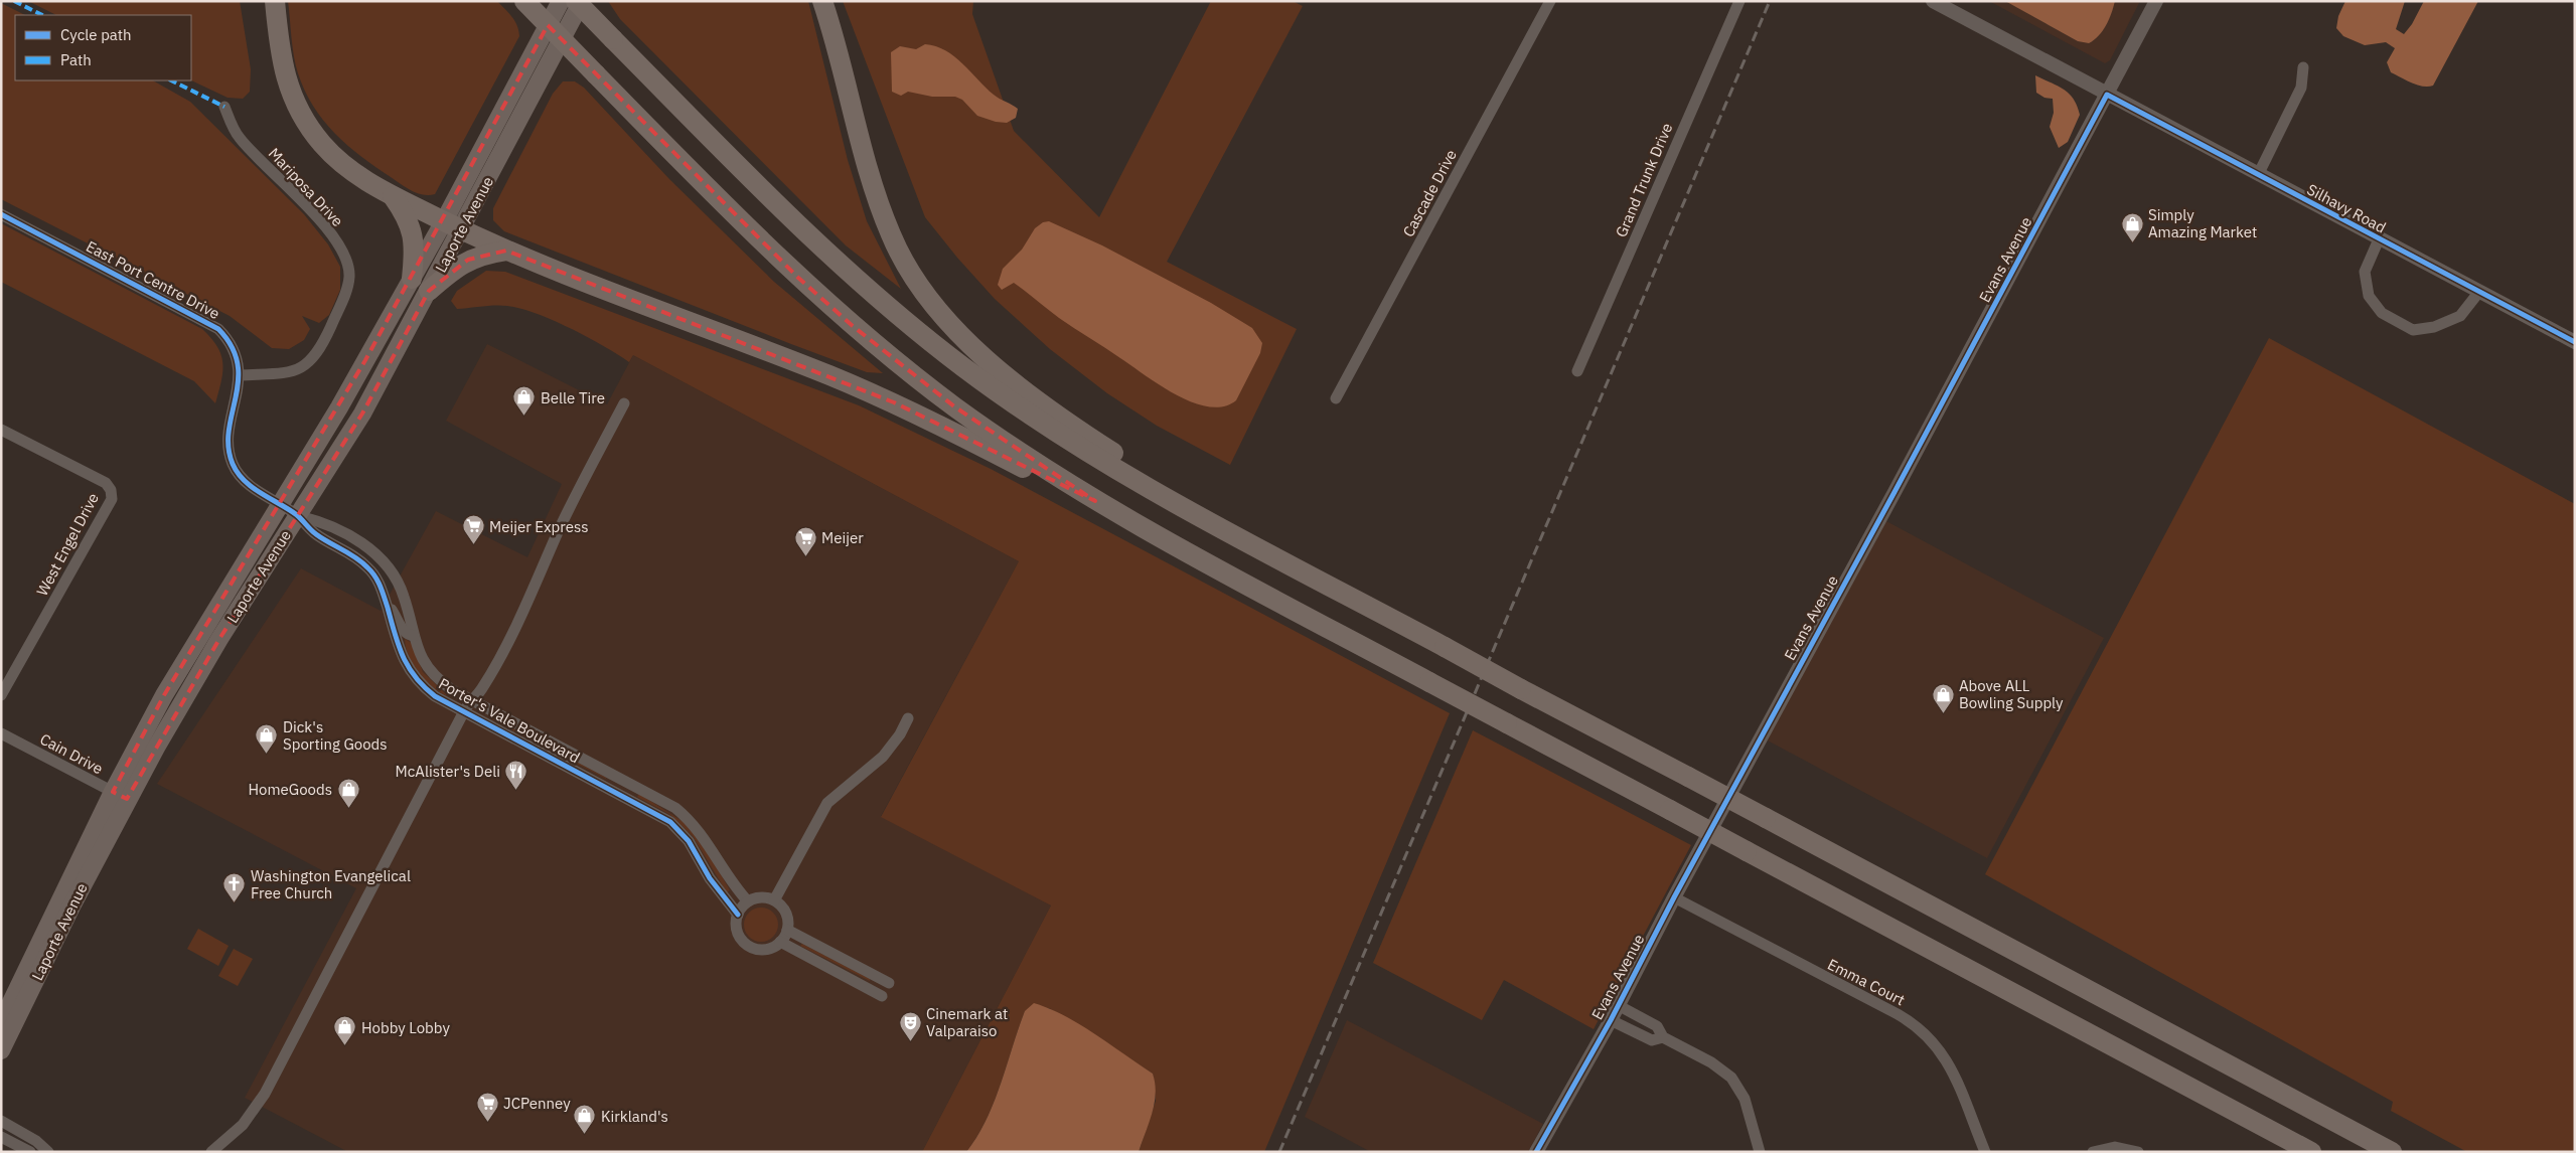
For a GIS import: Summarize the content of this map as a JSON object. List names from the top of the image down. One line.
{"streets":{"main road":["Laporte Avenue"],"street":["Grand Trunk Drive","Mariposa Drive","Cascade Drive","Silhavy Road","Evans Avenue","East Port Centre Drive","West Engel Drive","Porter's Vale Boulevard","Cain Drive","Emma Court"]},"crossings":[["Mariposa Drive","East Port Centre Drive"],["Silhavy Road","Evans Avenue"],["Laporte Avenue","East Port Centre Drive"],["Laporte Avenue","Porter's Vale Boulevard"],["Laporte Avenue","Cain Drive"],["Evans Avenue","Emma Court"],["East Port Centre Drive","Porter's Vale Boulevard"]],"places":{"shop":["Simply Amazing Market","Belle Tire","Above ALL Bowling Supply","Dick's Sporting Goods","HomeGoods","Hobby Lobby","Kirkland's"],"supermarket":["Meijer Express","Meijer","JCPenney"],"restaurant":["McAlister's Deli"],"church":["Washington Evangelical Free Church"],"theatre":["Cinemark at Valparaiso"]},"legend":["Cycle path","Path"]}
